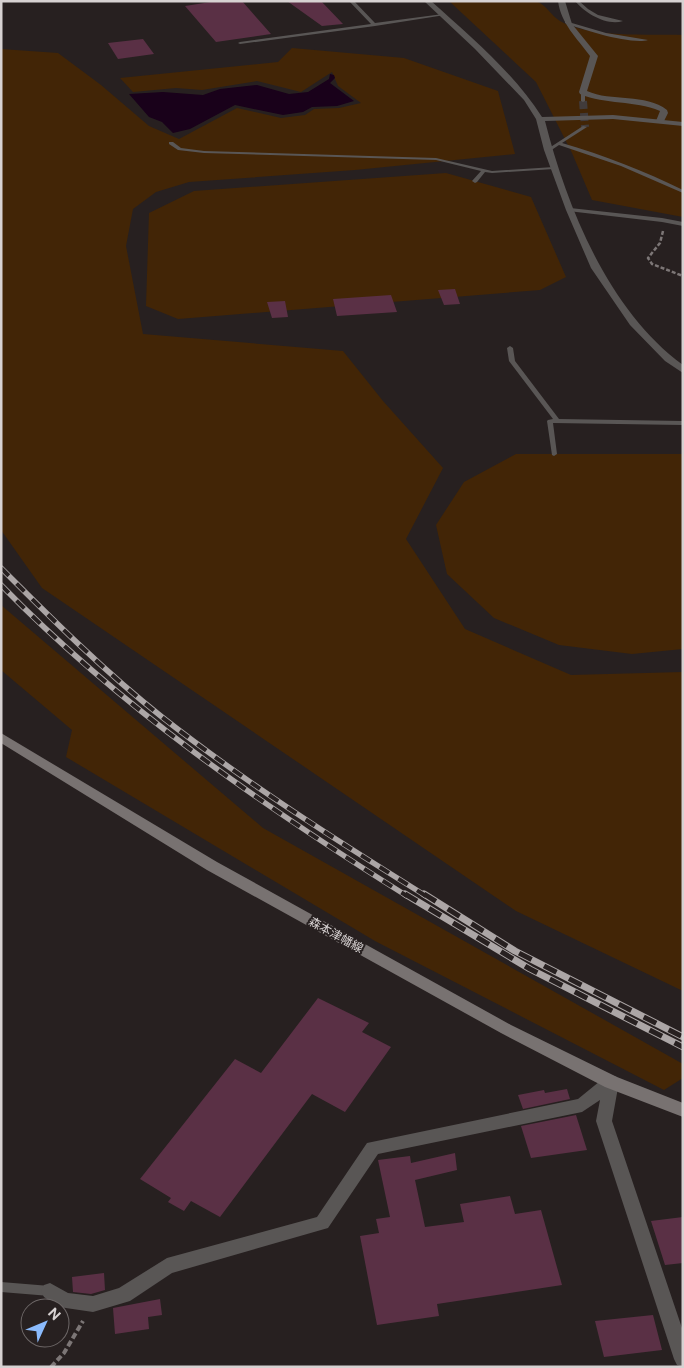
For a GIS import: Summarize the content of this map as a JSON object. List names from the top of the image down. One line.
{"streets":{"main road":["森本津幡線"]},"north":"top right"}
